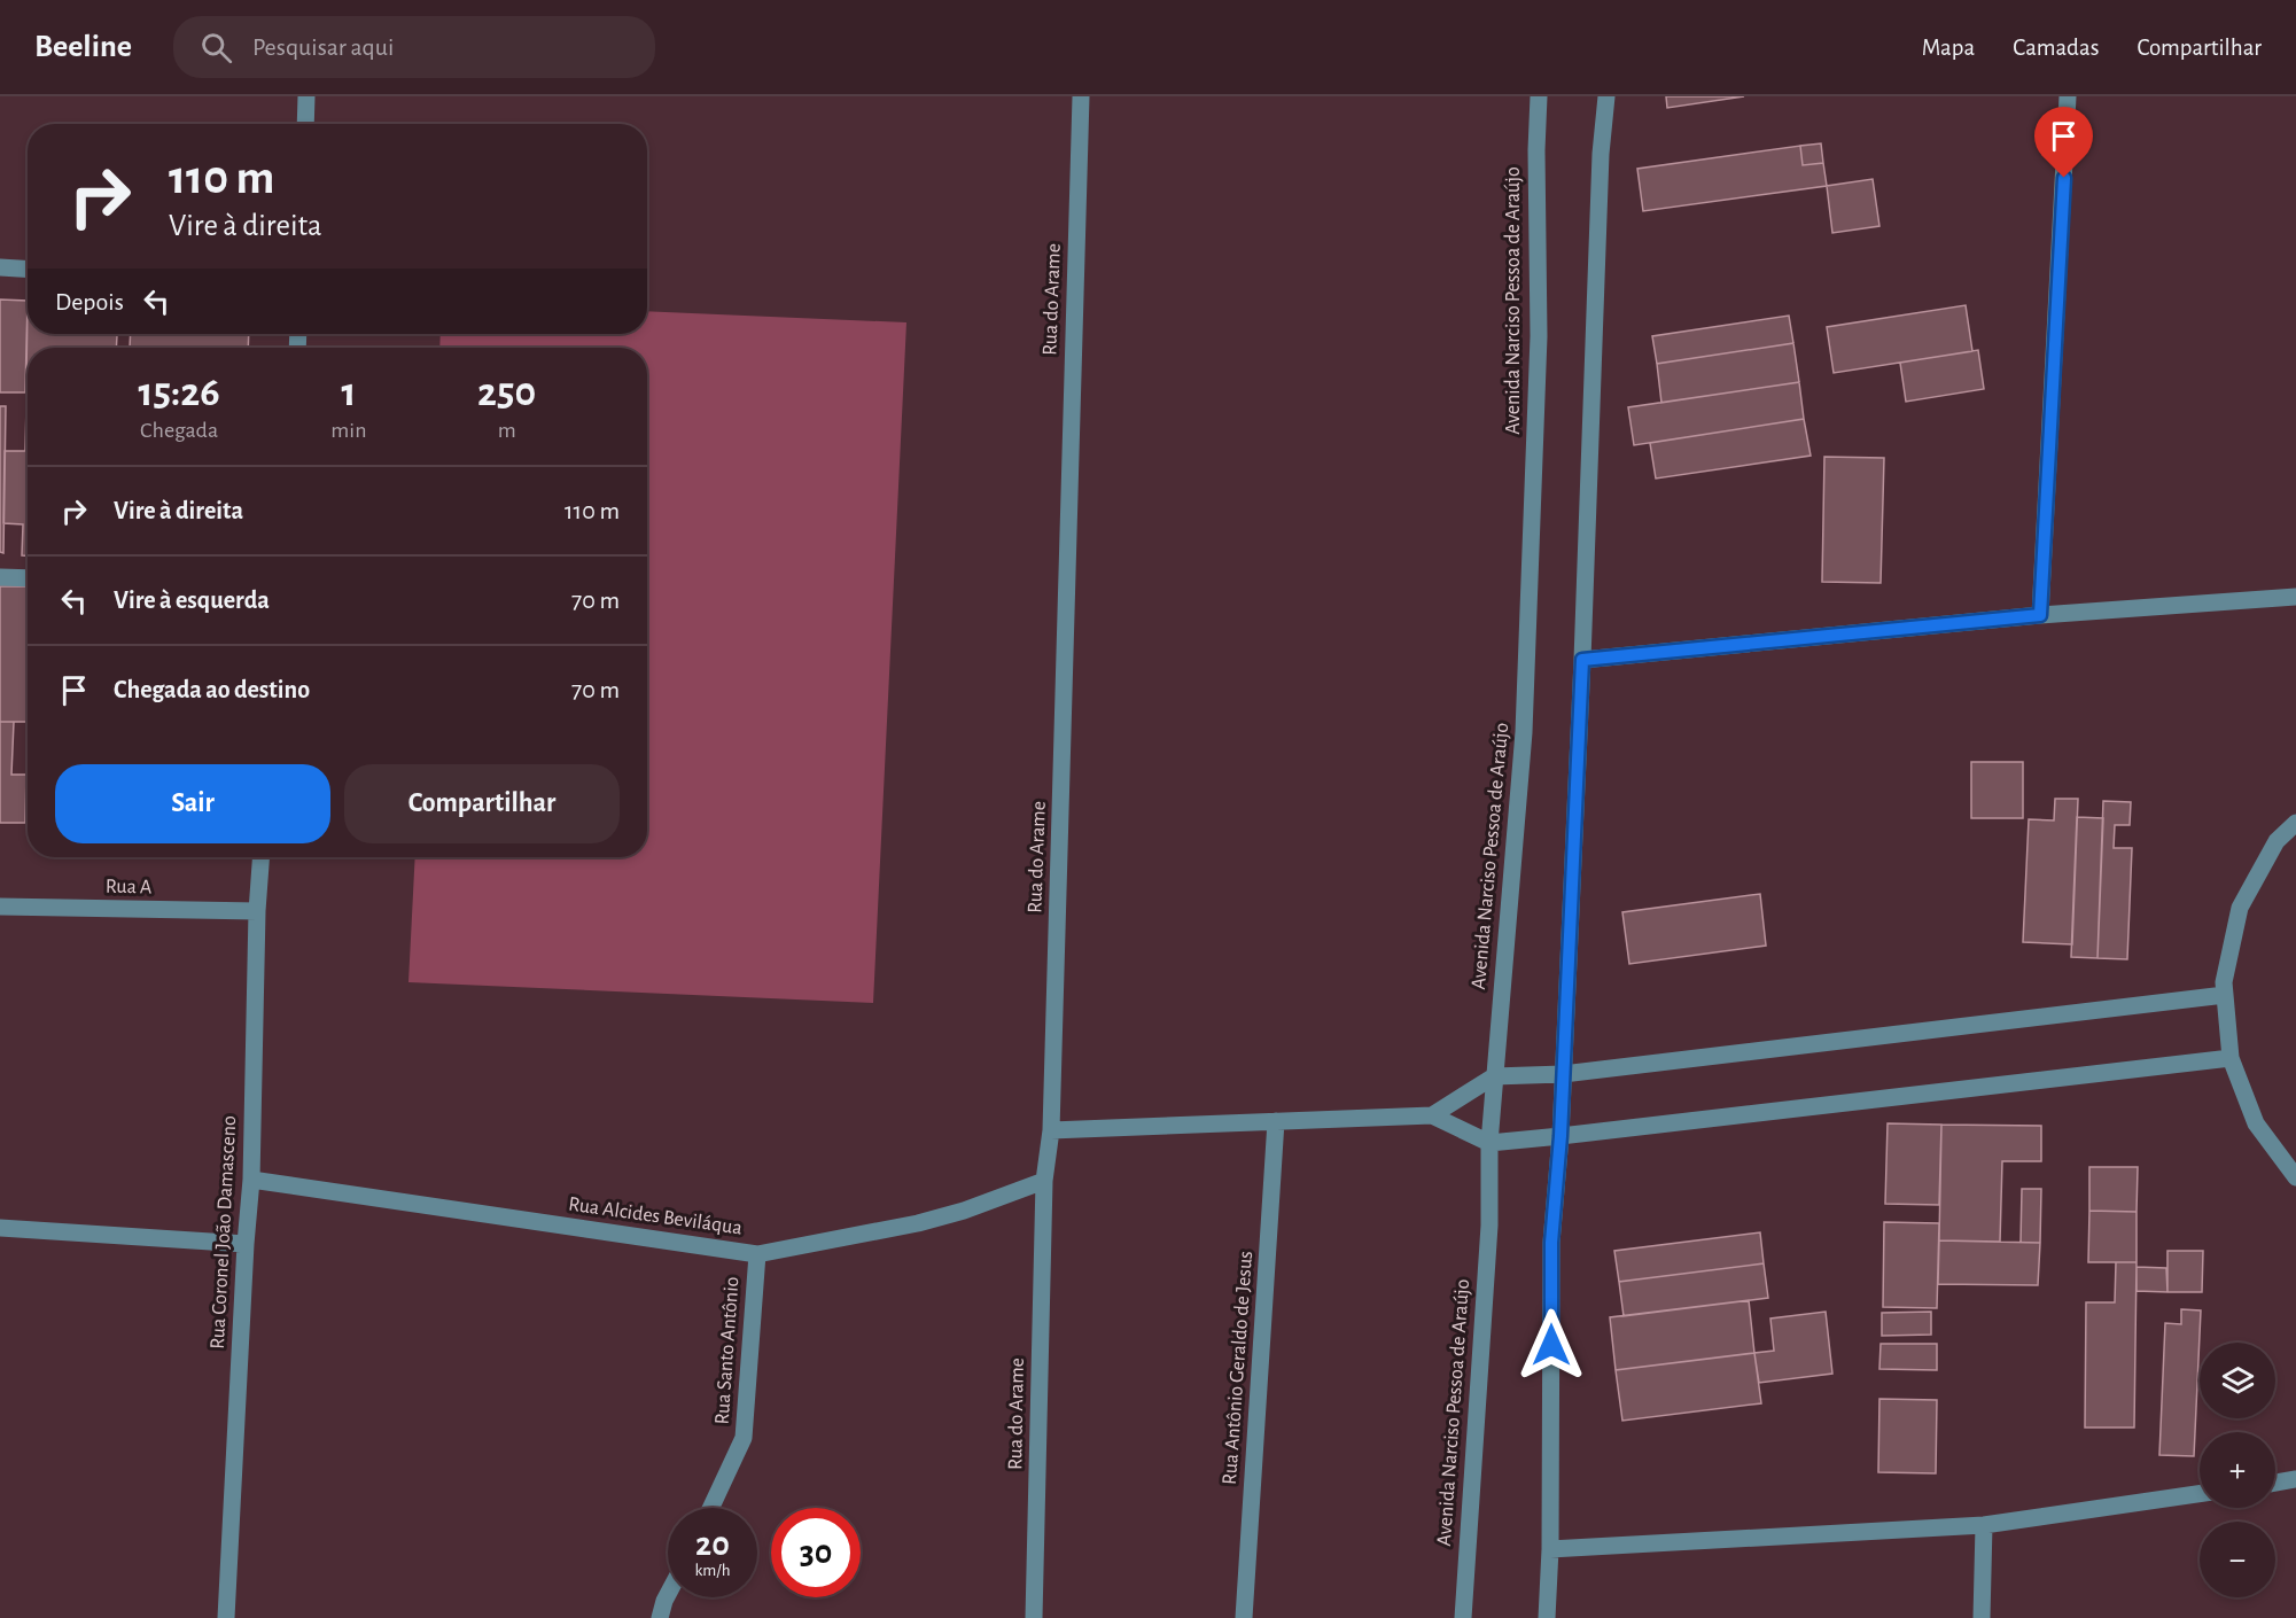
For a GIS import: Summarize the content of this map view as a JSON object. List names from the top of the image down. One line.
{"streets":{"street":["Rua do Arame","Avenida Narciso Pessoa de Araújo","Rua A","Rua Alcides Beviláqua","Rua Coronel João Damasceno","Rua Santo Antônio","Rua Antônio Geraldo de Jesus"]},"crossings":[["Rua do Arame","Rua Alcides Beviláqua"],["Rua A","Rua Coronel João Damasceno"],["Rua Alcides Beviláqua","Rua Coronel João Damasceno"],["Rua Alcides Beviláqua","Rua Santo Antônio"]],"page":{"header":"Beeline","search":"Pesquisar aqui","nav":["Mapa","Camadas","Compartilhar"],"turn":["110 m","Vire à direita"],"then":"Depois","eta":["15:26","Chegada","1","min","250","m"],"list":[{"name":"Vire à direita","value":"110 m"},{"name":"Vire à esquerda","value":"70 m"},{"name":"Chegada ao destino","value":"70 m"}],"buttons":["Sair","Compartilhar"],"map_buttons":["+","−"],"speed":"20 km/h","limit":"30"}}
